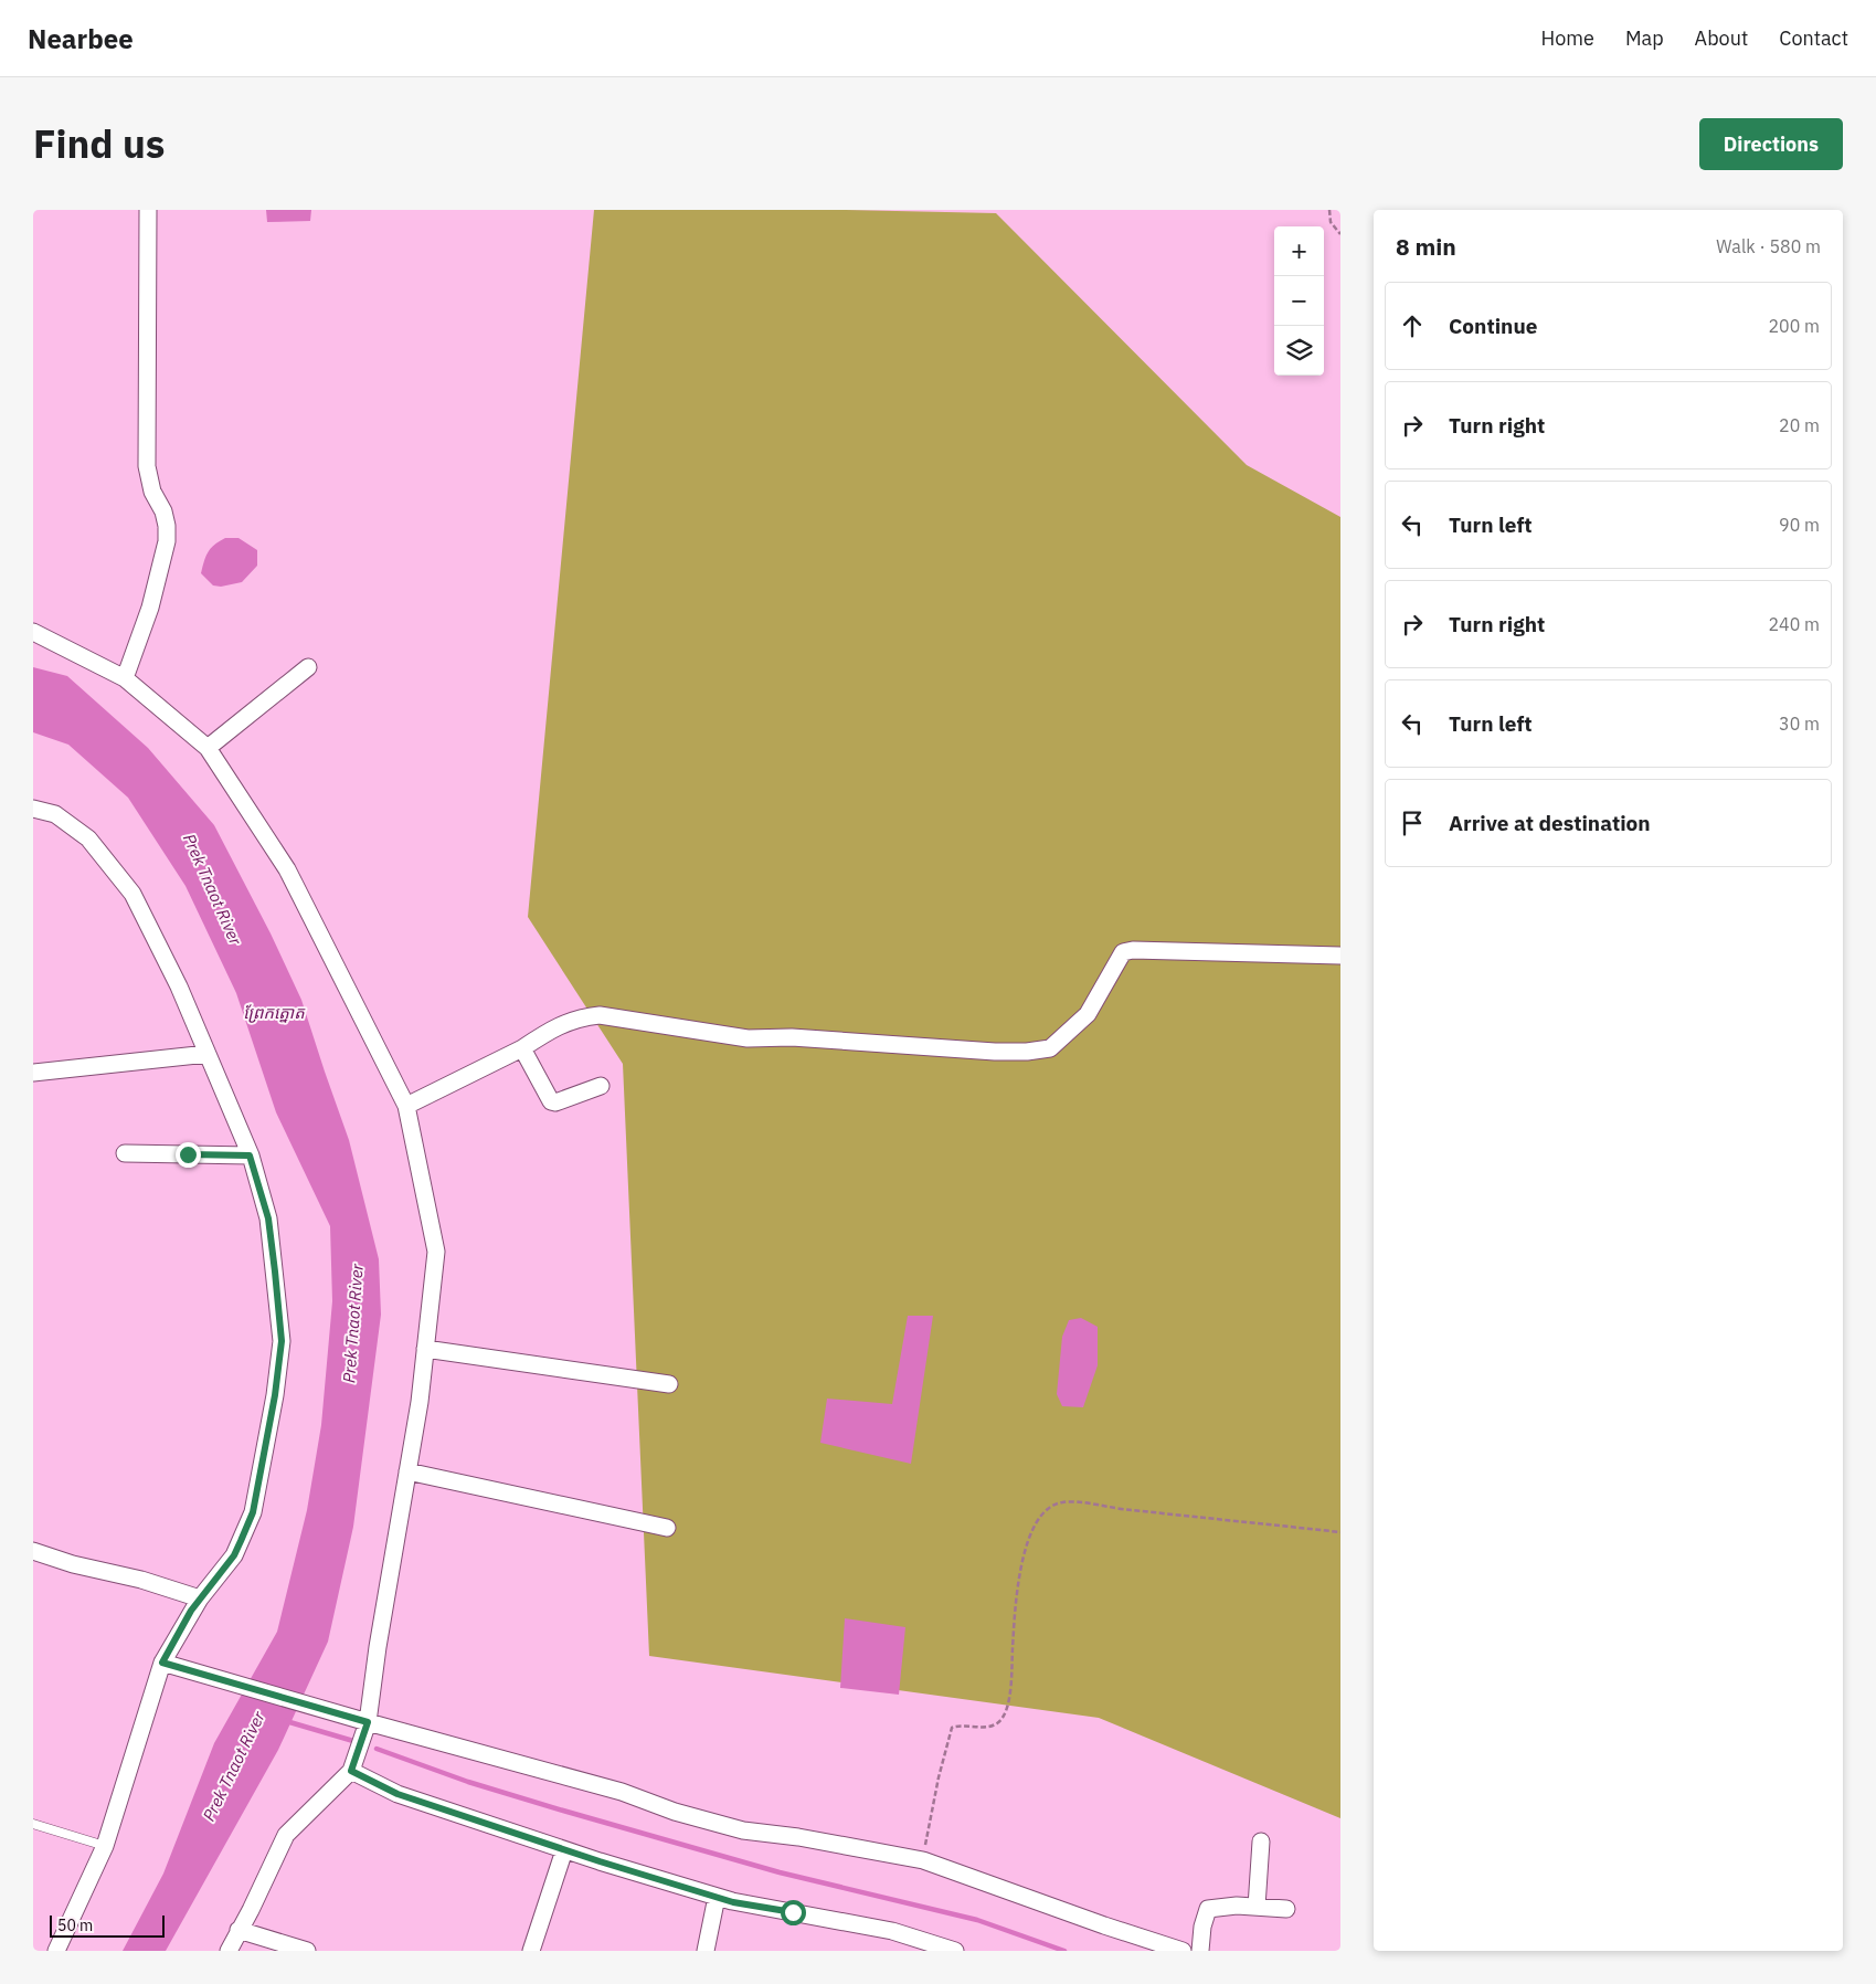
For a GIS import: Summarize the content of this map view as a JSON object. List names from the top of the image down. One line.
{"water":["Prek Tnaot River","ព្រែកត្នោត"],"scale_bar":"50 m","page":{"header":"Nearbee","nav":["Home","Map","About","Contact"],"title":"Find us","buttons":"Directions","heading":["8 min","Walk · 580 m"],"map_buttons":["+","−"],"list":[["Continue","200 m"],["Turn right","20 m"],["Turn left","90 m"],["Turn right","240 m"],["Turn left","30 m"],"Arrive at destination"],"scale":"50 m"}}
